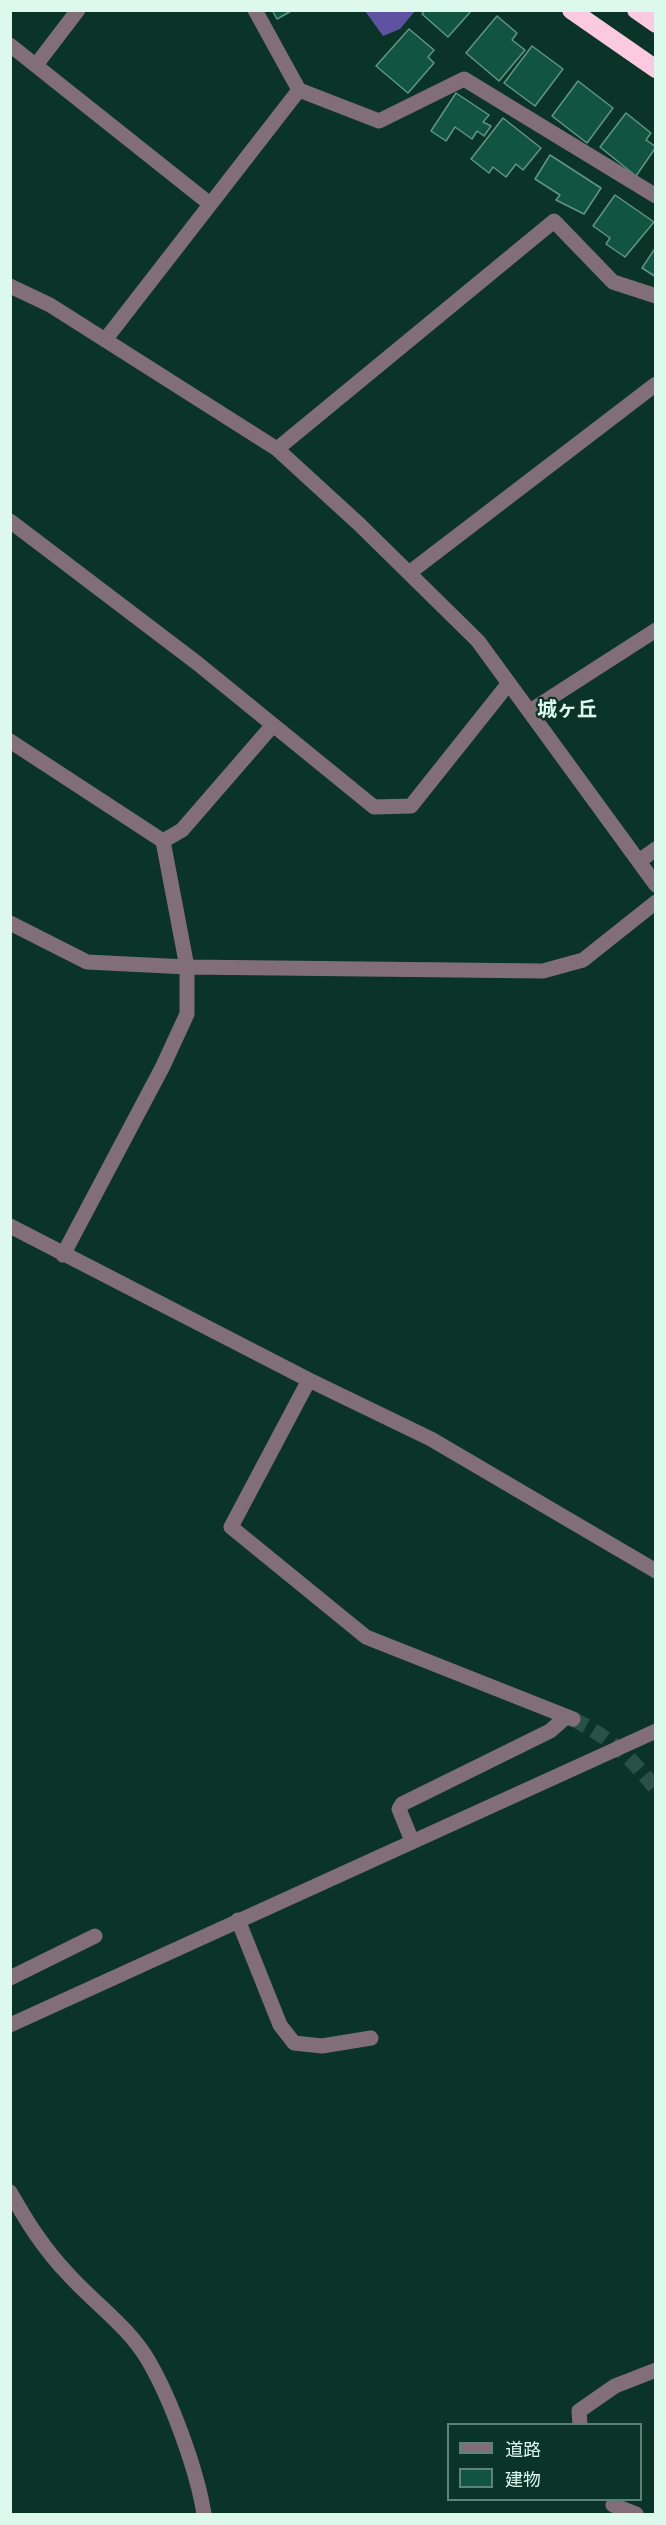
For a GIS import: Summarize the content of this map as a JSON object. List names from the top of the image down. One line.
{"districts":["城ヶ丘"],"legend":["道路","建物"]}
